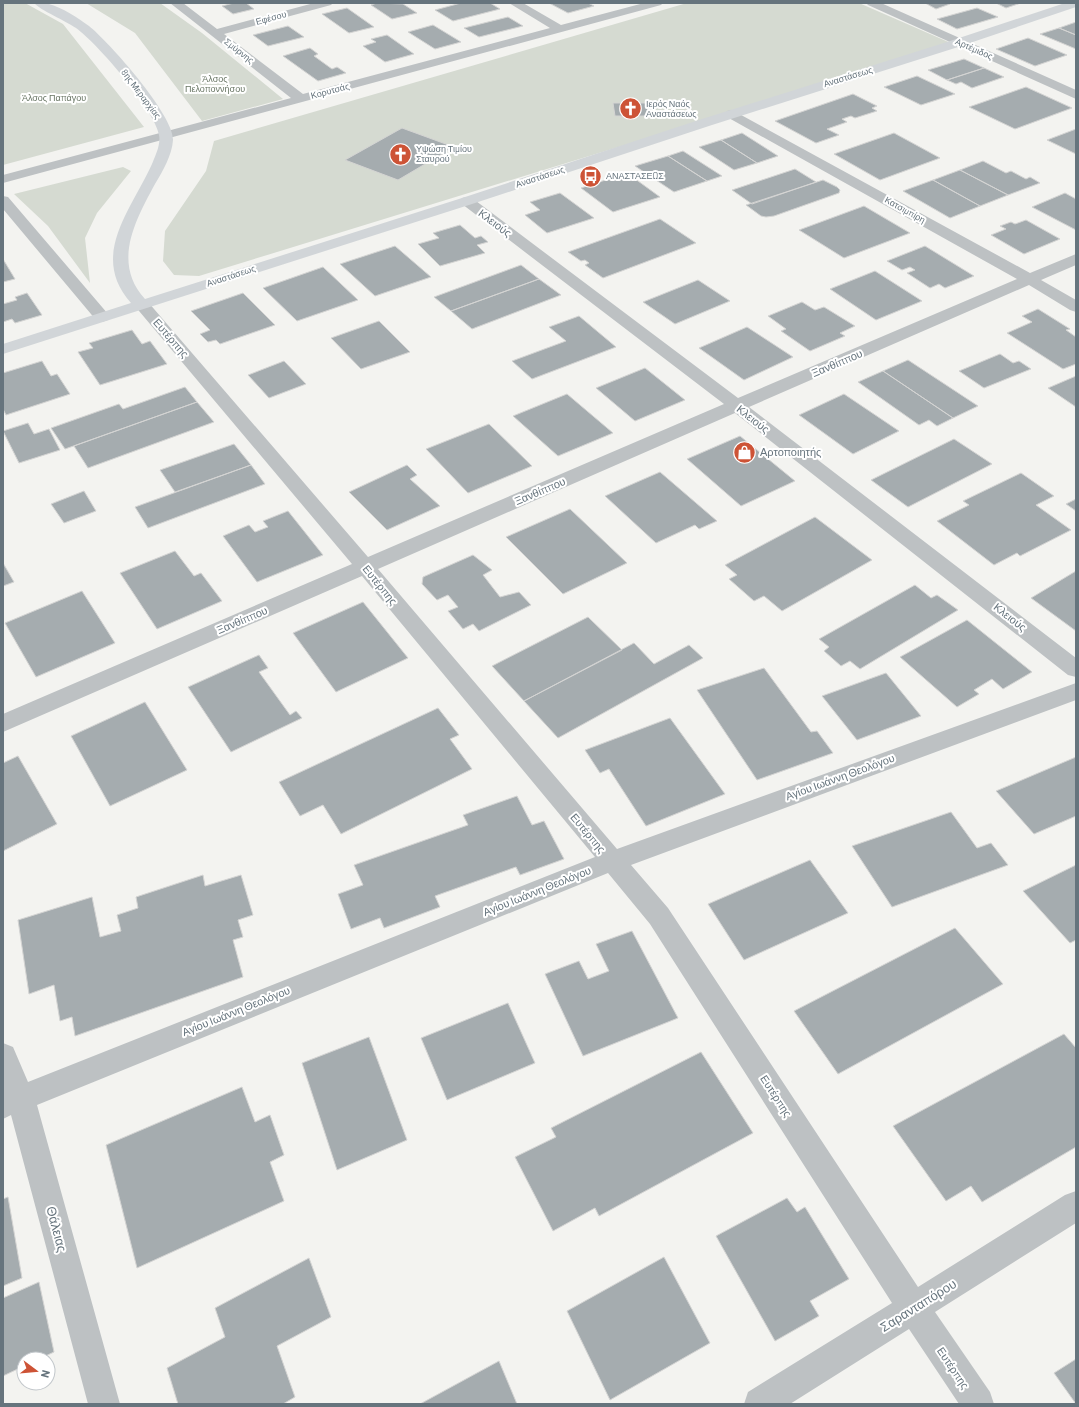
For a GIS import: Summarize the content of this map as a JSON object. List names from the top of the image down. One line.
{"streets":{"street":["Εφέσου","Αρτέμιδος","Σμύρνης","Αναστάσεως","Κορυτσάς","8ης Μεραρχίας","Κατσιμπίρη","Κλειούς","Ευτέρπης","Ξανθίππου","Αγίου Ιωάννη Θεολόγου","Θάλειας","Σαρανταπόρου"]},"crossings":[["Εφέσου","Σμύρνης"],["Αρτέμιδος","Αναστάσεως"],["Σμύρνης","Κορυτσάς"],["Αναστάσεως","Κατσιμπίρη"],["Αναστάσεως","Κλειούς"],["Αναστάσεως","Ευτέρπης"],["Κορυτσάς","8ης Μεραρχίας"],["Κατσιμπίρη","Ξανθίππου"],["Κλειούς","Ξανθίππου"],["Ευτέρπης","Ξανθίππου"],["Ευτέρπης","Αγίου Ιωάννη Θεολόγου"],["Ευτέρπης","Σαρανταπόρου"],["Αγίου Ιωάννη Θεολόγου","Θάλειας"]],"parks":["Άλσος Πελοποννήσου","Άλσος Παπάγου"],"places":{"church":["Ιερός Ναός Αναστάσεως","Υψώση Τιμίου Σταυρού"],"bus stop":["ΑΝΑΣΤΑΣΕΩΣ"],"shop":["Αρτοποιητής"]},"north":"right"}
